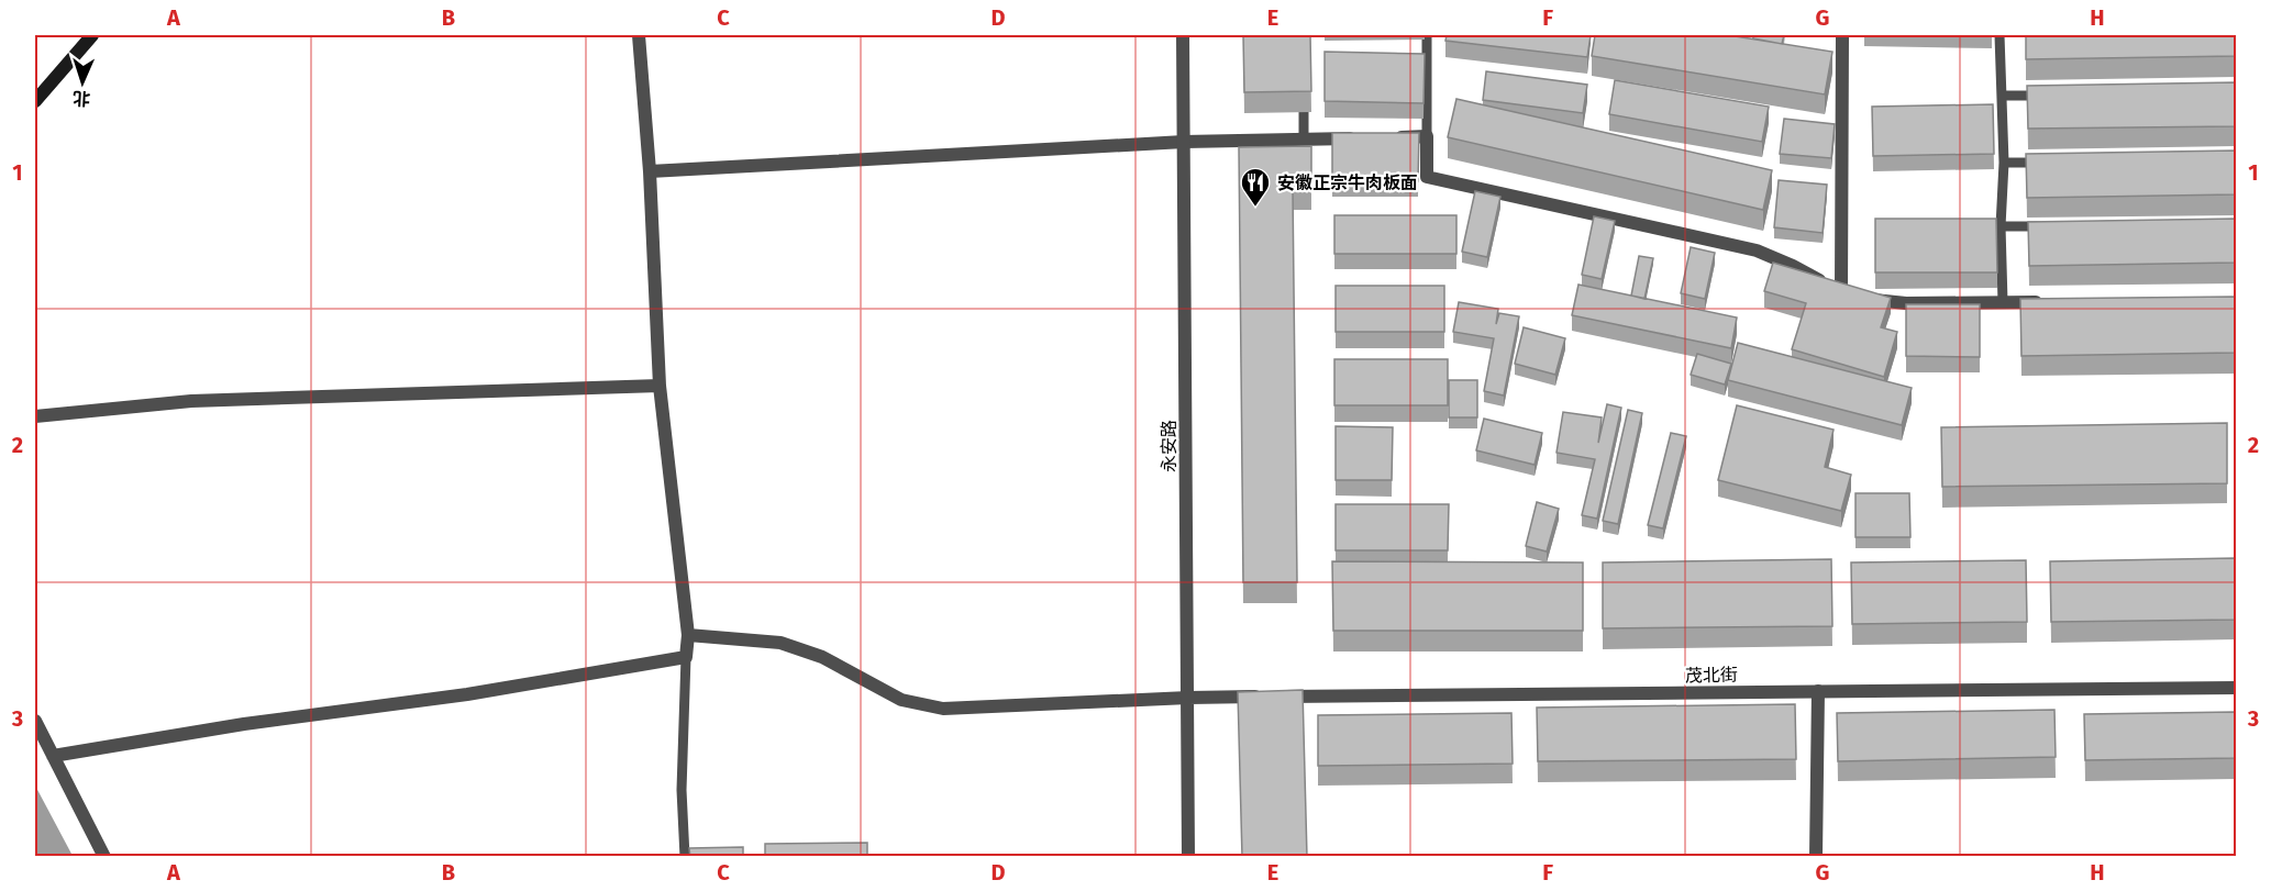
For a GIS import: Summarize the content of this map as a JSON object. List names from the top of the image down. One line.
{"streets":{"street":["永安路","茂北街"]},"crossings":[["永安路","茂北街"]],"places":{"restaurant":["安徽正宗牛肉板面"]},"north":"bottom","grid":{"columns":["A","B","C","D","E","F","G","H"],"rows":["1","2","3"]}}
